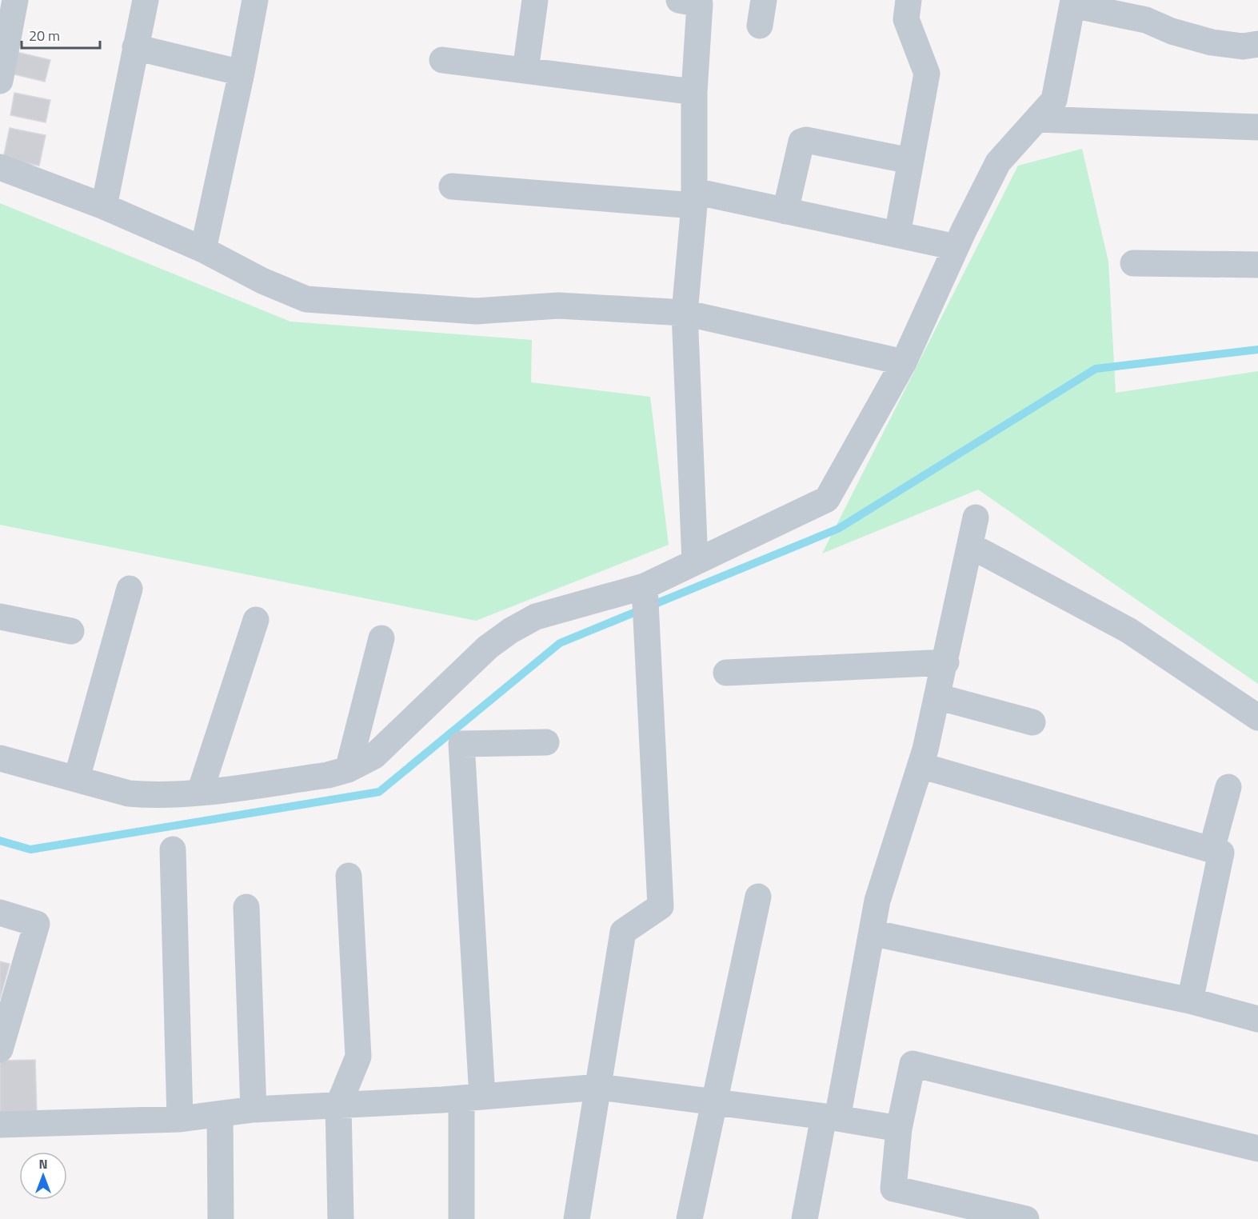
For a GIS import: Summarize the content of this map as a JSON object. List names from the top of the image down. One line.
{"scale_bar":"20 m","north":"top"}
